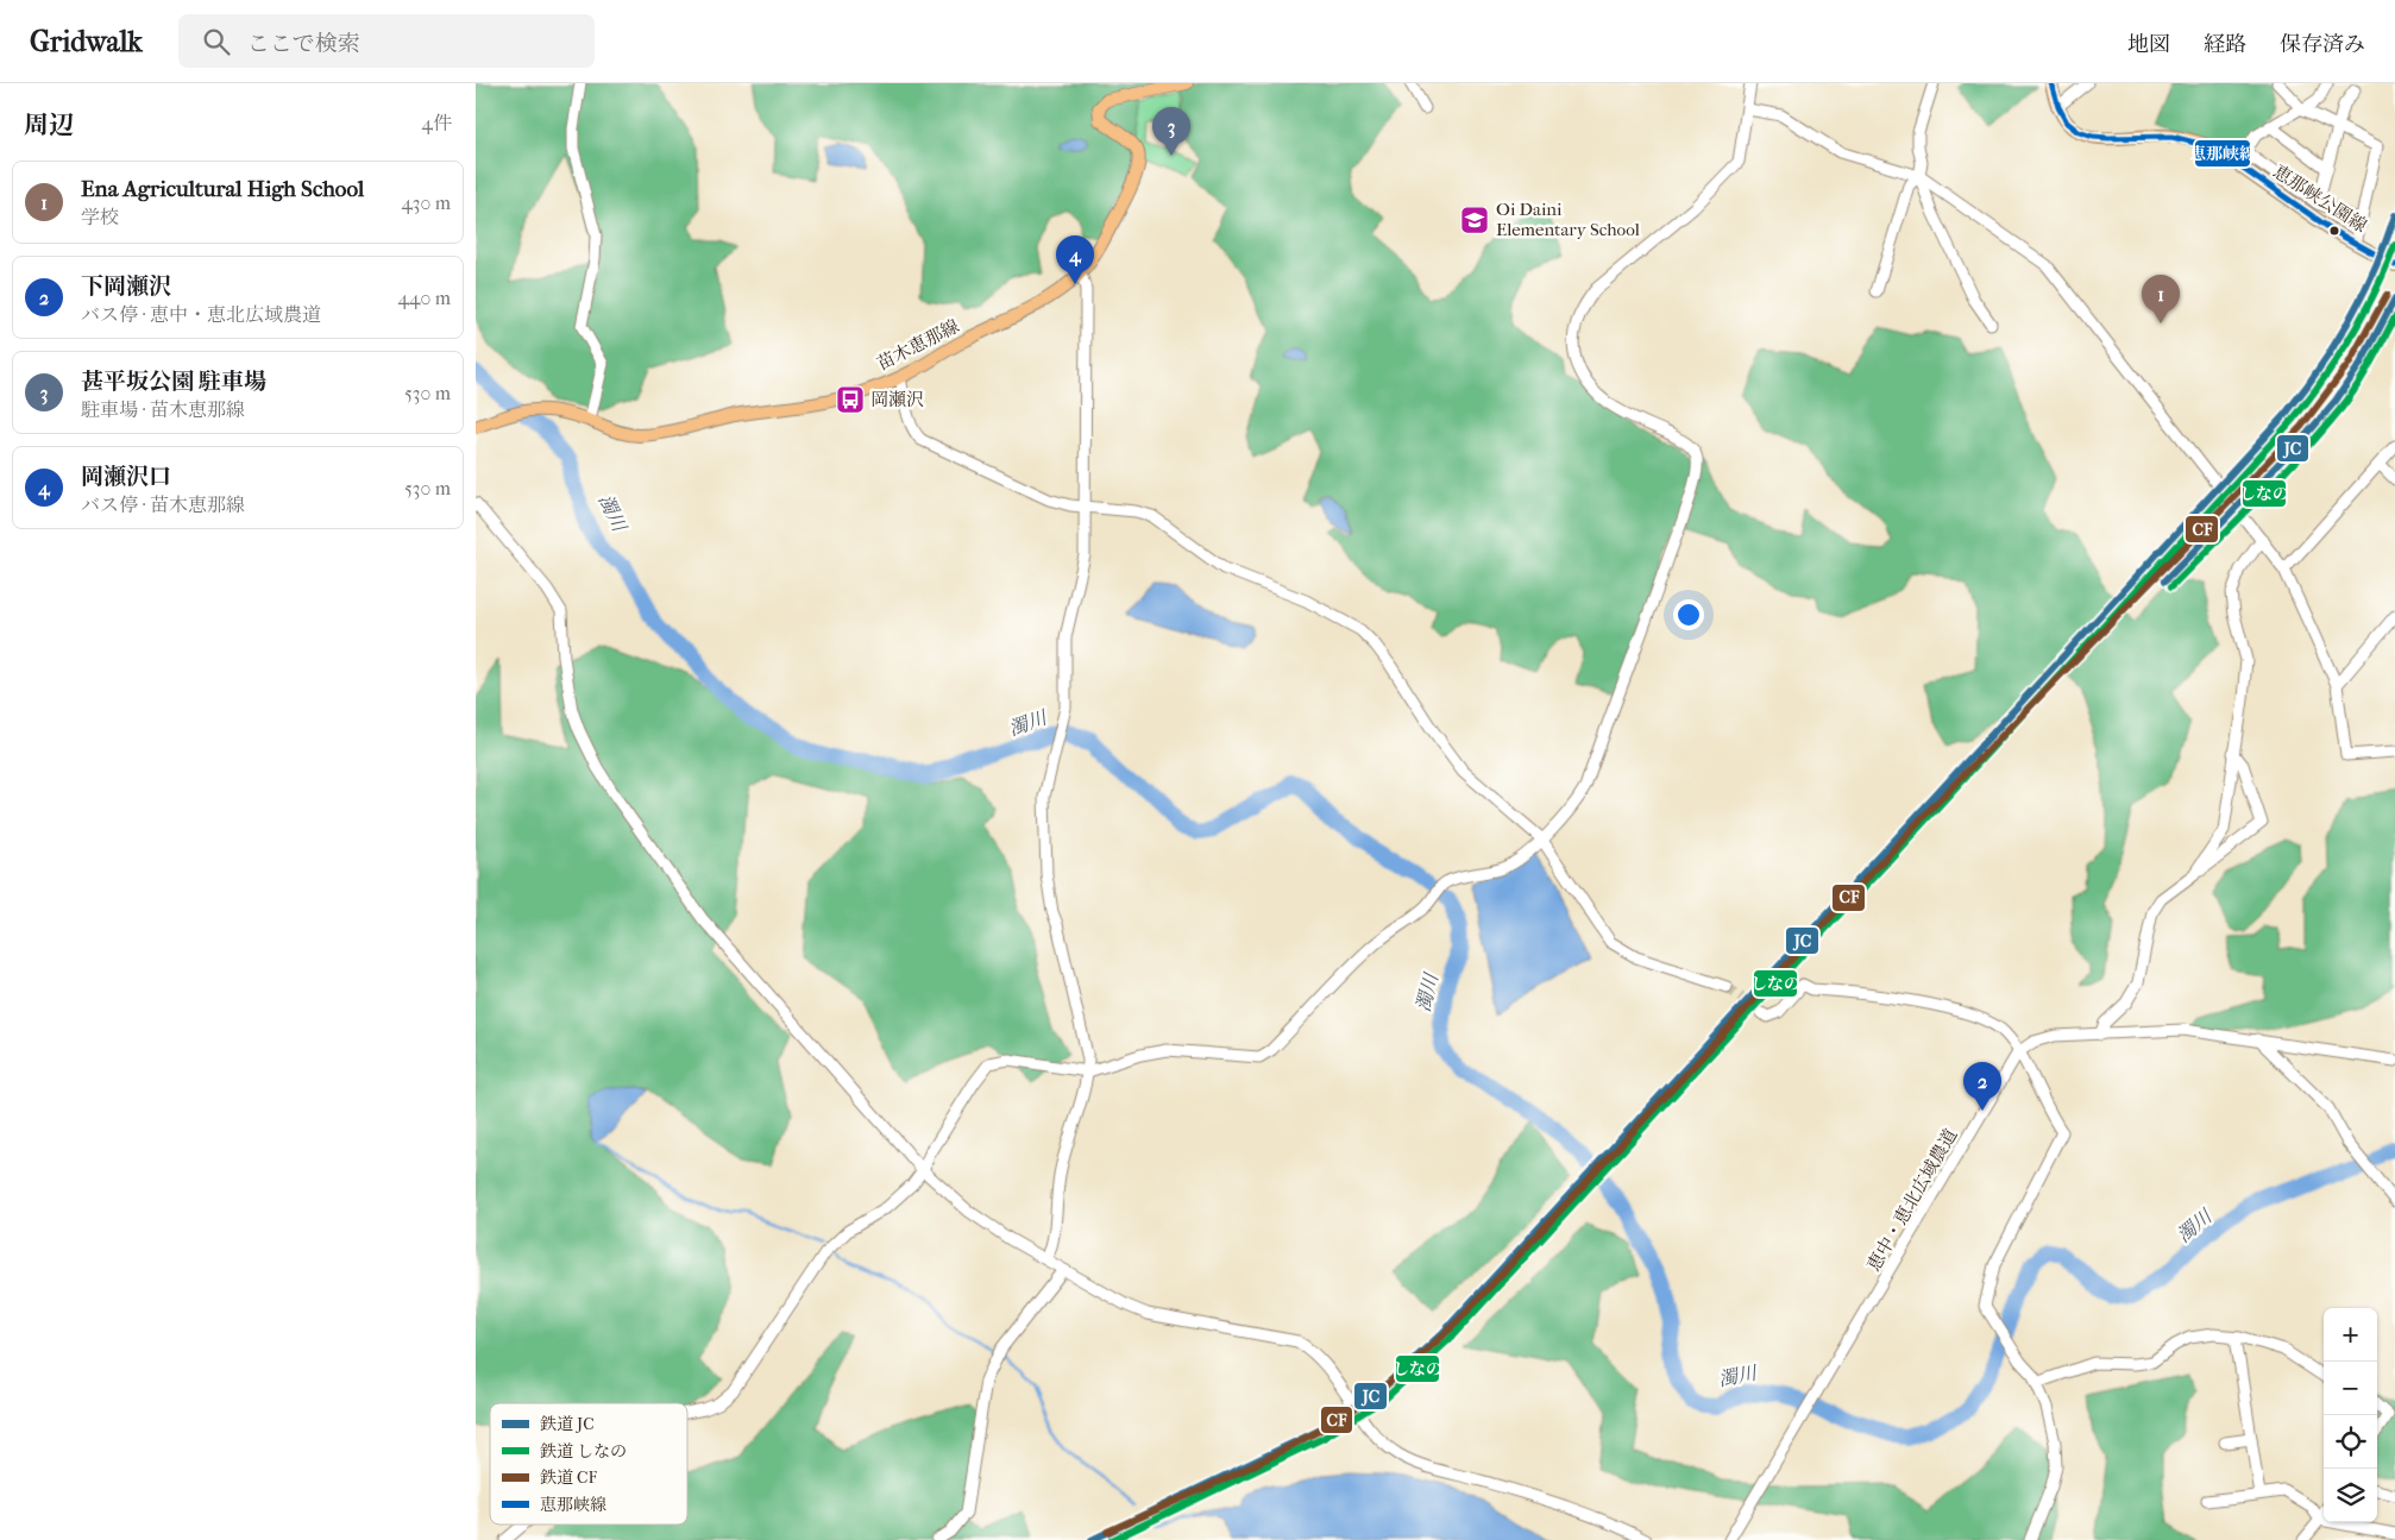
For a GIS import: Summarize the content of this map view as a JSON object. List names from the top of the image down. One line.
{"streets":{"main road":["恵那峡公園線","苗木恵那線"],"street":["恵中・恵北広域農道"]},"water":["濁川"],"places":{"school or university":["Oi Daini Elementary School"],"bus stop":["岡瀬沢"]},"lines":["transit line 恵那峡線","rail line JC","rail line しなの","rail line CF"],"legend":["鉄道 JC","鉄道 しなの","鉄道 CF","恵那峡線"],"page":{"header":"Gridwalk","search":"ここで検索","nav":["地図","経路","保存済み"],"heading":["周辺","4件"],"pins":["3","4","1","2"],"list":[{"mark":"1","name":"Ena Agricultural High School","note":"学校","value":"430 m"},{"mark":"2","name":"下岡瀬沢","note":"バス停 · 恵中・恵北広域農道","value":"440 m"},{"mark":"3","name":"甚平坂公園 駐車場","note":"駐車場 · 苗木恵那線","value":"530 m"},{"mark":"4","name":"岡瀬沢口","note":"バス停 · 苗木恵那線","value":"530 m"}],"map_buttons":["+","−"]}}
